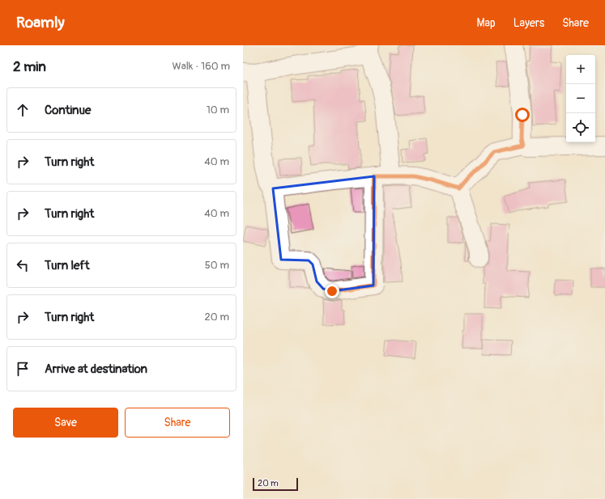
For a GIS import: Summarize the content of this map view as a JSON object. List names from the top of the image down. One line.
{"scale_bar":"20 m","page":{"header":"Roamly","nav":["Map","Layers","Share"],"heading":["2 min","Walk · 160 m"],"map_buttons":["+","−"],"list":[["Continue","10 m"],["Turn right","40 m"],["Turn right","40 m"],["Turn left","50 m"],["Turn right","20 m"],"Arrive at destination"],"buttons":["Save","Share"],"scale":"20 m"}}
